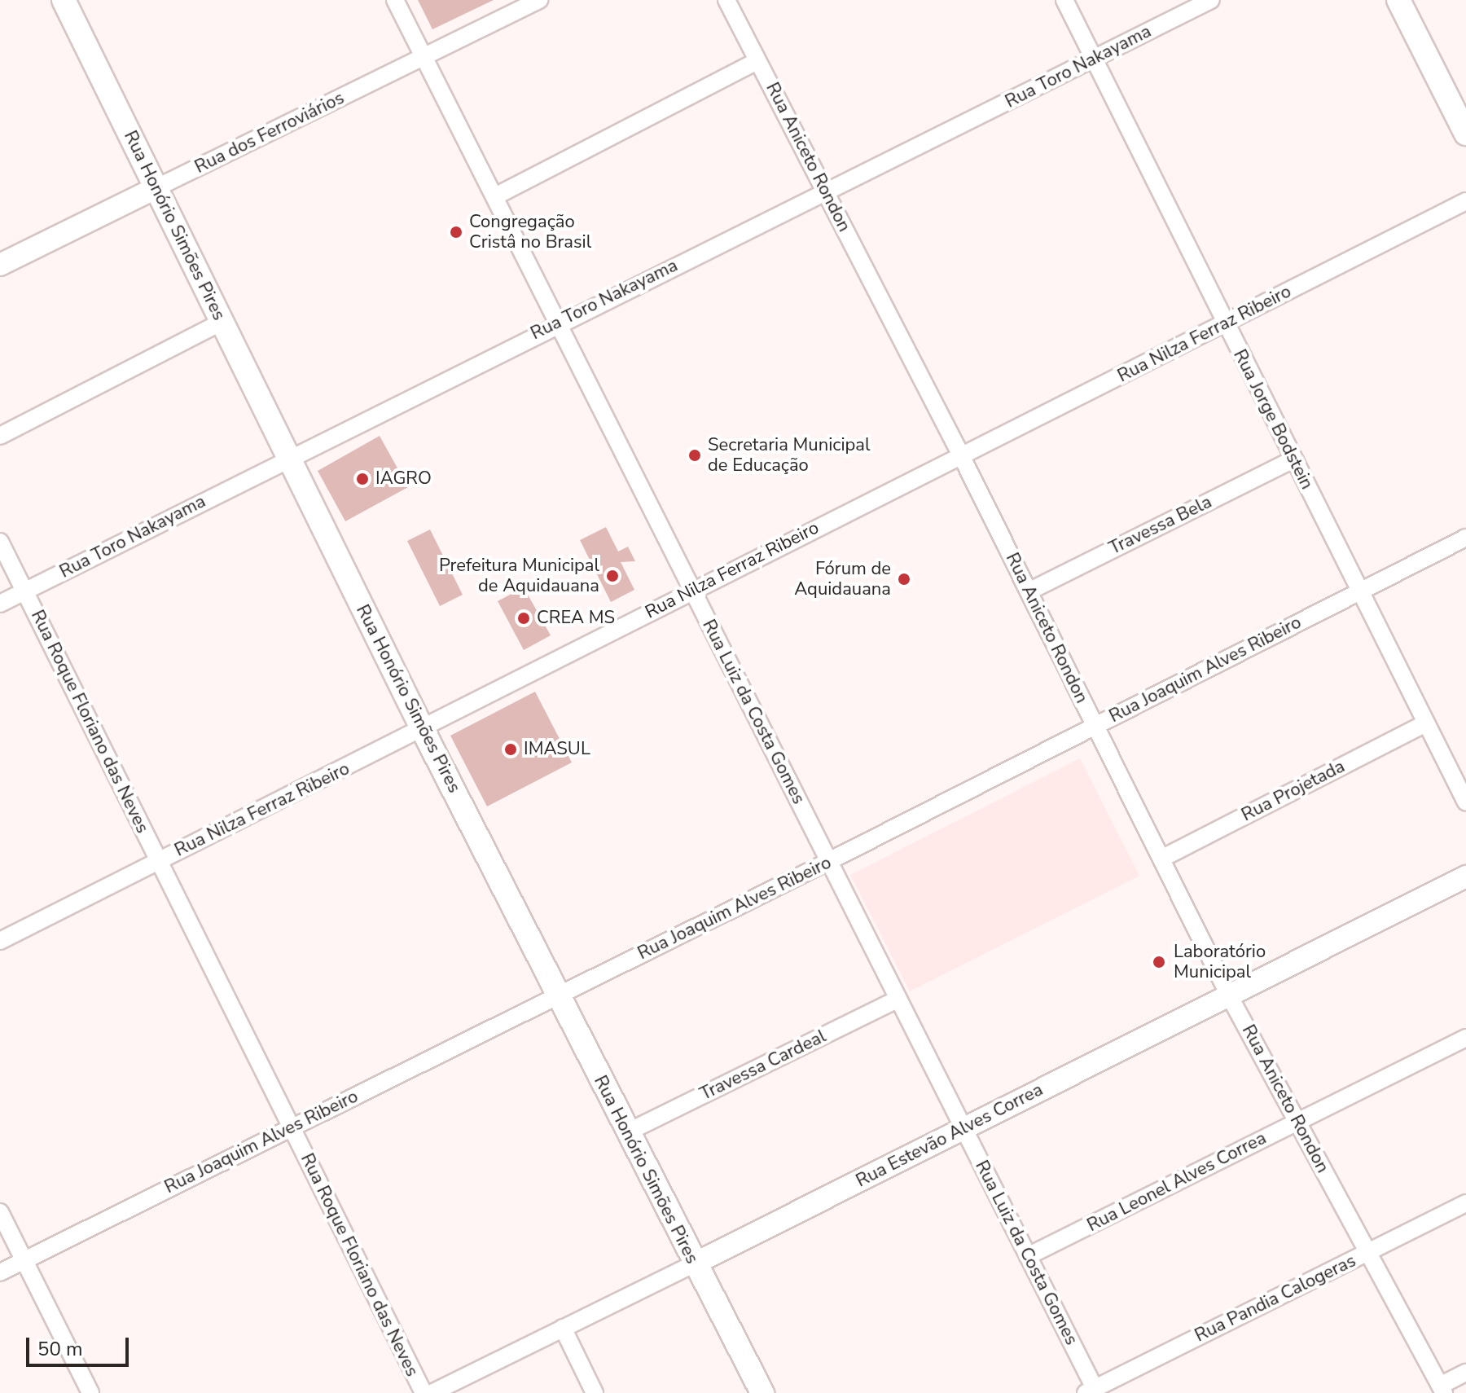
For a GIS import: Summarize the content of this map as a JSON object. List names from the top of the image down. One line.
{"streets":{"main road":["Rua Honório Simões Pires"],"street":["Rua Toro Nakayama","Rua dos Ferroviários","Rua Aniceto Rondon","Rua Nilza Ferraz Ribeiro","Rua Jorge Bodstein","Travessa Bela","Rua Joaquim Alves Ribeiro","Rua Luiz da Costa Gomes","Rua Roque Floriano das Neves","Rua Projetada","Travessa Cardeal","Rua Estevão Alves Correa","Rua Leonel Alves Correa","Rua Pandia Calogeras"]},"crossings":[["Rua Toro Nakayama","Rua Aniceto Rondon"],["Rua Toro Nakayama","Rua Honório Simões Pires"],["Rua Toro Nakayama","Rua Jorge Bodstein"],["Rua Toro Nakayama","Rua Luiz da Costa Gomes"],["Rua Toro Nakayama","Rua Roque Floriano das Neves"],["Rua dos Ferroviários","Rua Honório Simões Pires"],["Rua dos Ferroviários","Rua Luiz da Costa Gomes"],["Rua Aniceto Rondon","Rua Nilza Ferraz Ribeiro"],["Rua Aniceto Rondon","Travessa Bela"],["Rua Aniceto Rondon","Rua Joaquim Alves Ribeiro"],["Rua Aniceto Rondon","Rua Projetada"],["Rua Aniceto Rondon","Rua Estevão Alves Correa"],["Rua Aniceto Rondon","Rua Leonel Alves Correa"],["Rua Aniceto Rondon","Rua Pandia Calogeras"],["Rua Honório Simões Pires","Rua Nilza Ferraz Ribeiro"],["Rua Honório Simões Pires","Rua Joaquim Alves Ribeiro"],["Rua Honório Simões Pires","Travessa Cardeal"],["Rua Honório Simões Pires","Rua Estevão Alves Correa"],["Rua Nilza Ferraz Ribeiro","Rua Jorge Bodstein"],["Rua Nilza Ferraz Ribeiro","Rua Luiz da Costa Gomes"],["Rua Nilza Ferraz Ribeiro","Rua Roque Floriano das Neves"],["Rua Jorge Bodstein","Travessa Bela"],["Rua Jorge Bodstein","Rua Joaquim Alves Ribeiro"],["Rua Jorge Bodstein","Rua Projetada"],["Rua Joaquim Alves Ribeiro","Rua Luiz da Costa Gomes"],["Rua Joaquim Alves Ribeiro","Rua Roque Floriano das Neves"],["Rua Luiz da Costa Gomes","Travessa Cardeal"],["Rua Luiz da Costa Gomes","Rua Estevão Alves Correa"],["Rua Luiz da Costa Gomes","Rua Leonel Alves Correa"],["Rua Luiz da Costa Gomes","Rua Pandia Calogeras"]],"places":["Congregação Cristâ no Brasil","Secretaria Municipal de Educação","IAGRO","Prefeitura Municipal de Aquidauana","Fórum de Aquidauana","CREA MS","IMASUL","Laboratório Municipal"],"scale_bar":"50 m"}
